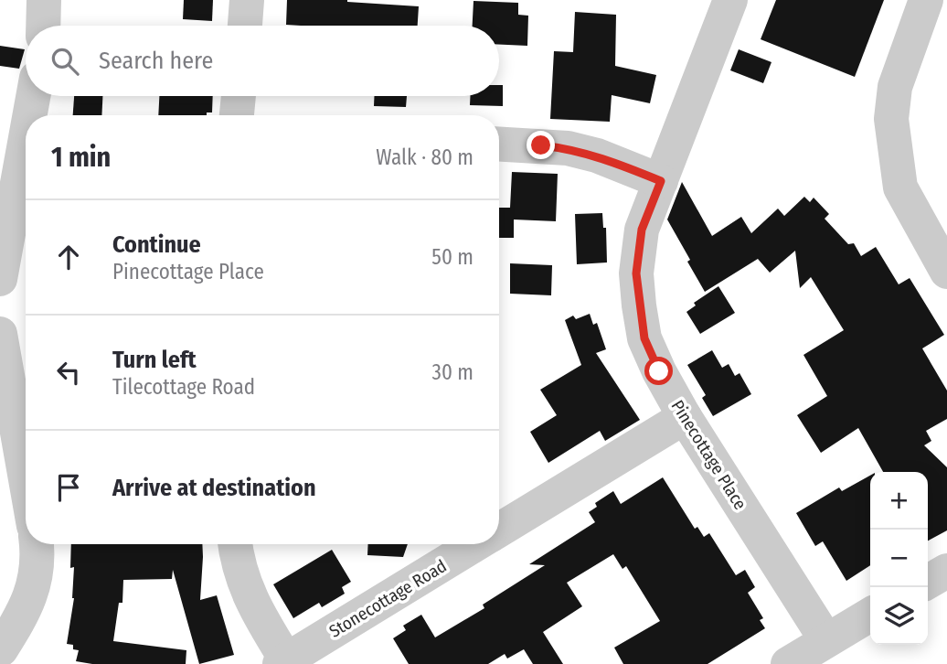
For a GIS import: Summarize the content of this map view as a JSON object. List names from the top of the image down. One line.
{"streets":{"street":["Pinecottage Place","Stonecottage Road"]},"crossings":[["Pinecottage Place","Stonecottage Road"]],"page":{"search":"Search here","heading":["1 min","Walk · 80 m"],"list":[["Continue","Pinecottage Place","50 m"],["Turn left","Tilecottage Road","30 m"],"Arrive at destination"],"map_buttons":["+","−"]}}
